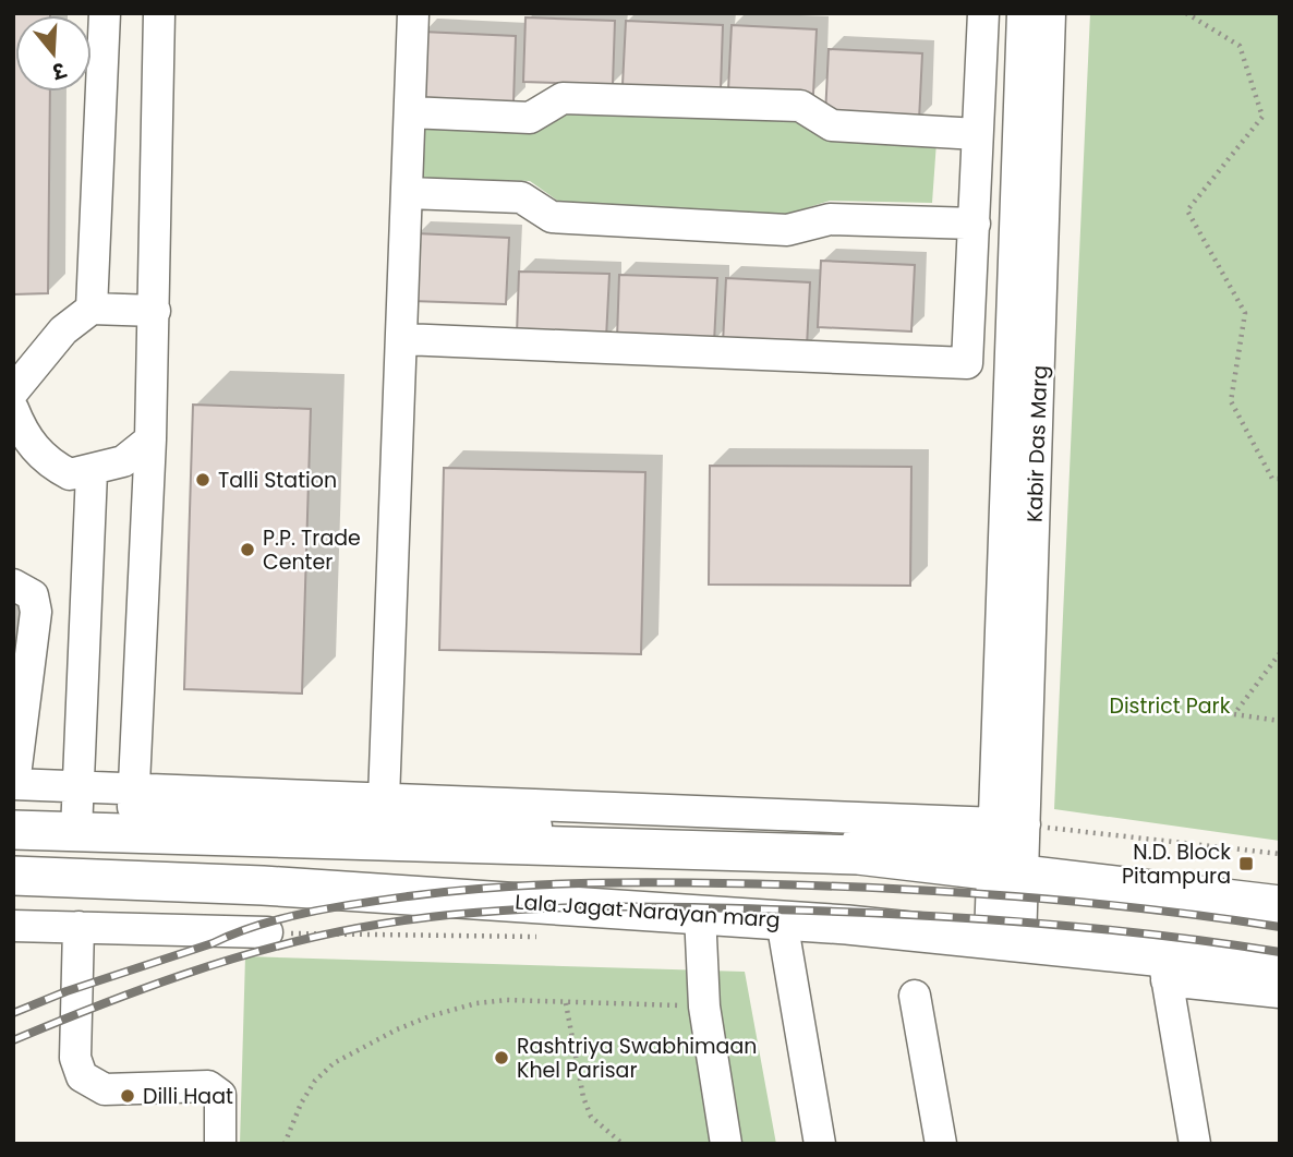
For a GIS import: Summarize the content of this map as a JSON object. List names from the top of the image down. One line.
{"streets":{"main road":["Lala Jagat Narayan marg"],"street":["Kabir Das Marg"]},"parks":["District Park"],"places":{"other":["Talli Station","P.P. Trade Center","Rashtriya Swabhimaan Khel Parisar","Dilli Haat"],"transit":["N.D. Block Pitampura"]},"north":"bottom"}
